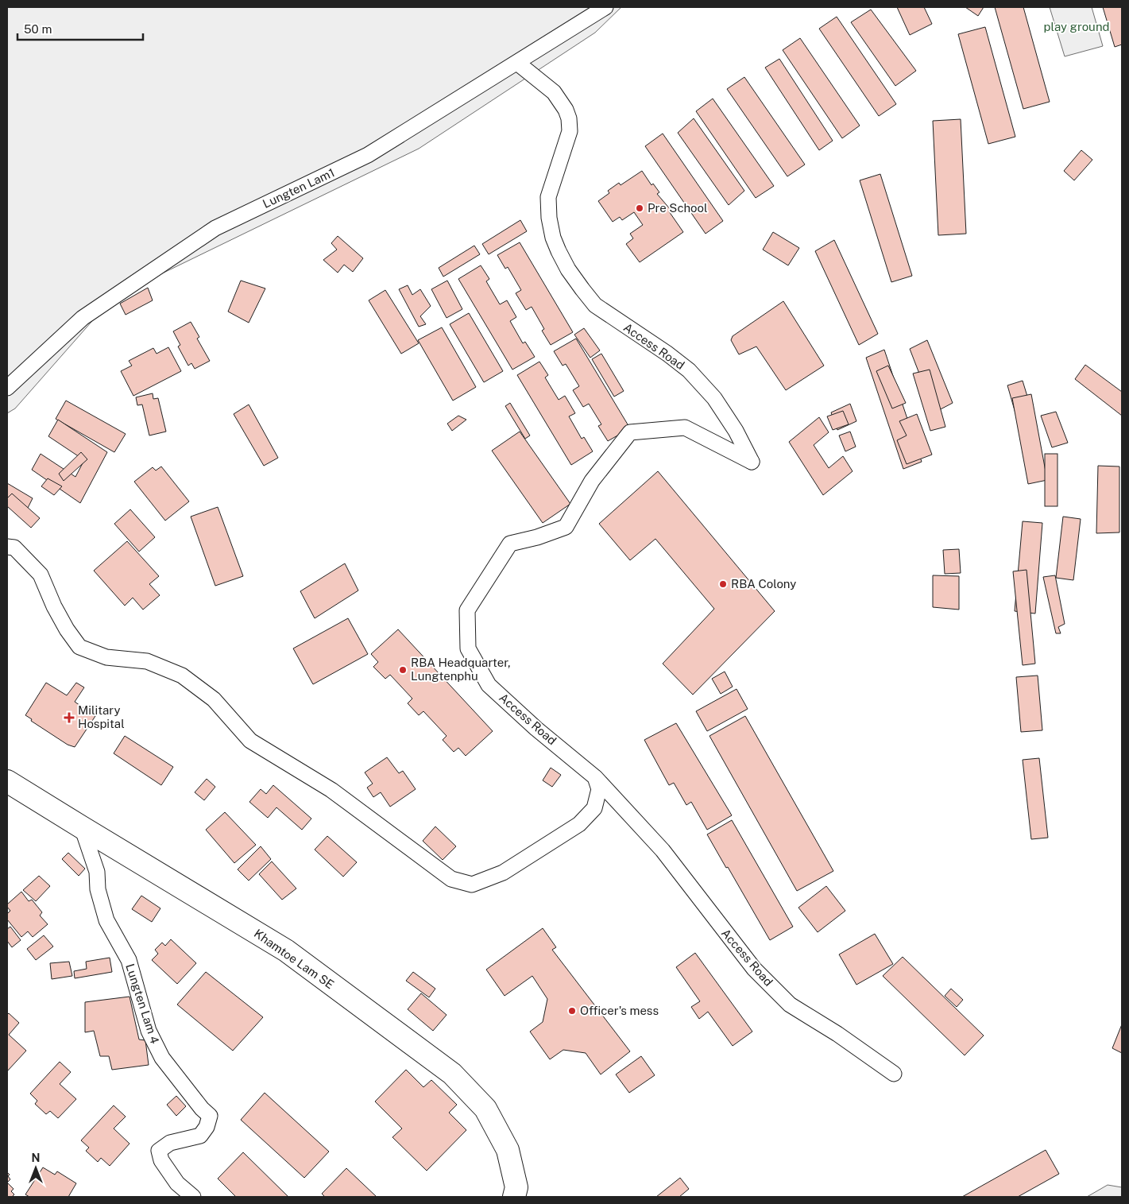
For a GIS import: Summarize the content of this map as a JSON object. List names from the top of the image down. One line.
{"streets":{"main road":["Khamtoe Lam SE"],"street":["Lungten Lam1","Access Road","Lungten Lam 4"]},"crossings":[["Lungten Lam1","Access Road"],["Khamtoe Lam SE","Lungten Lam 4"]],"parks":["play ground"],"places":{"other":["Pre School","RBA Colony","RBA Headquarter, Lungtenphu","Officer's mess"],"health":["Military Hospital"]},"scale_bar":"50 m","north":"top"}
